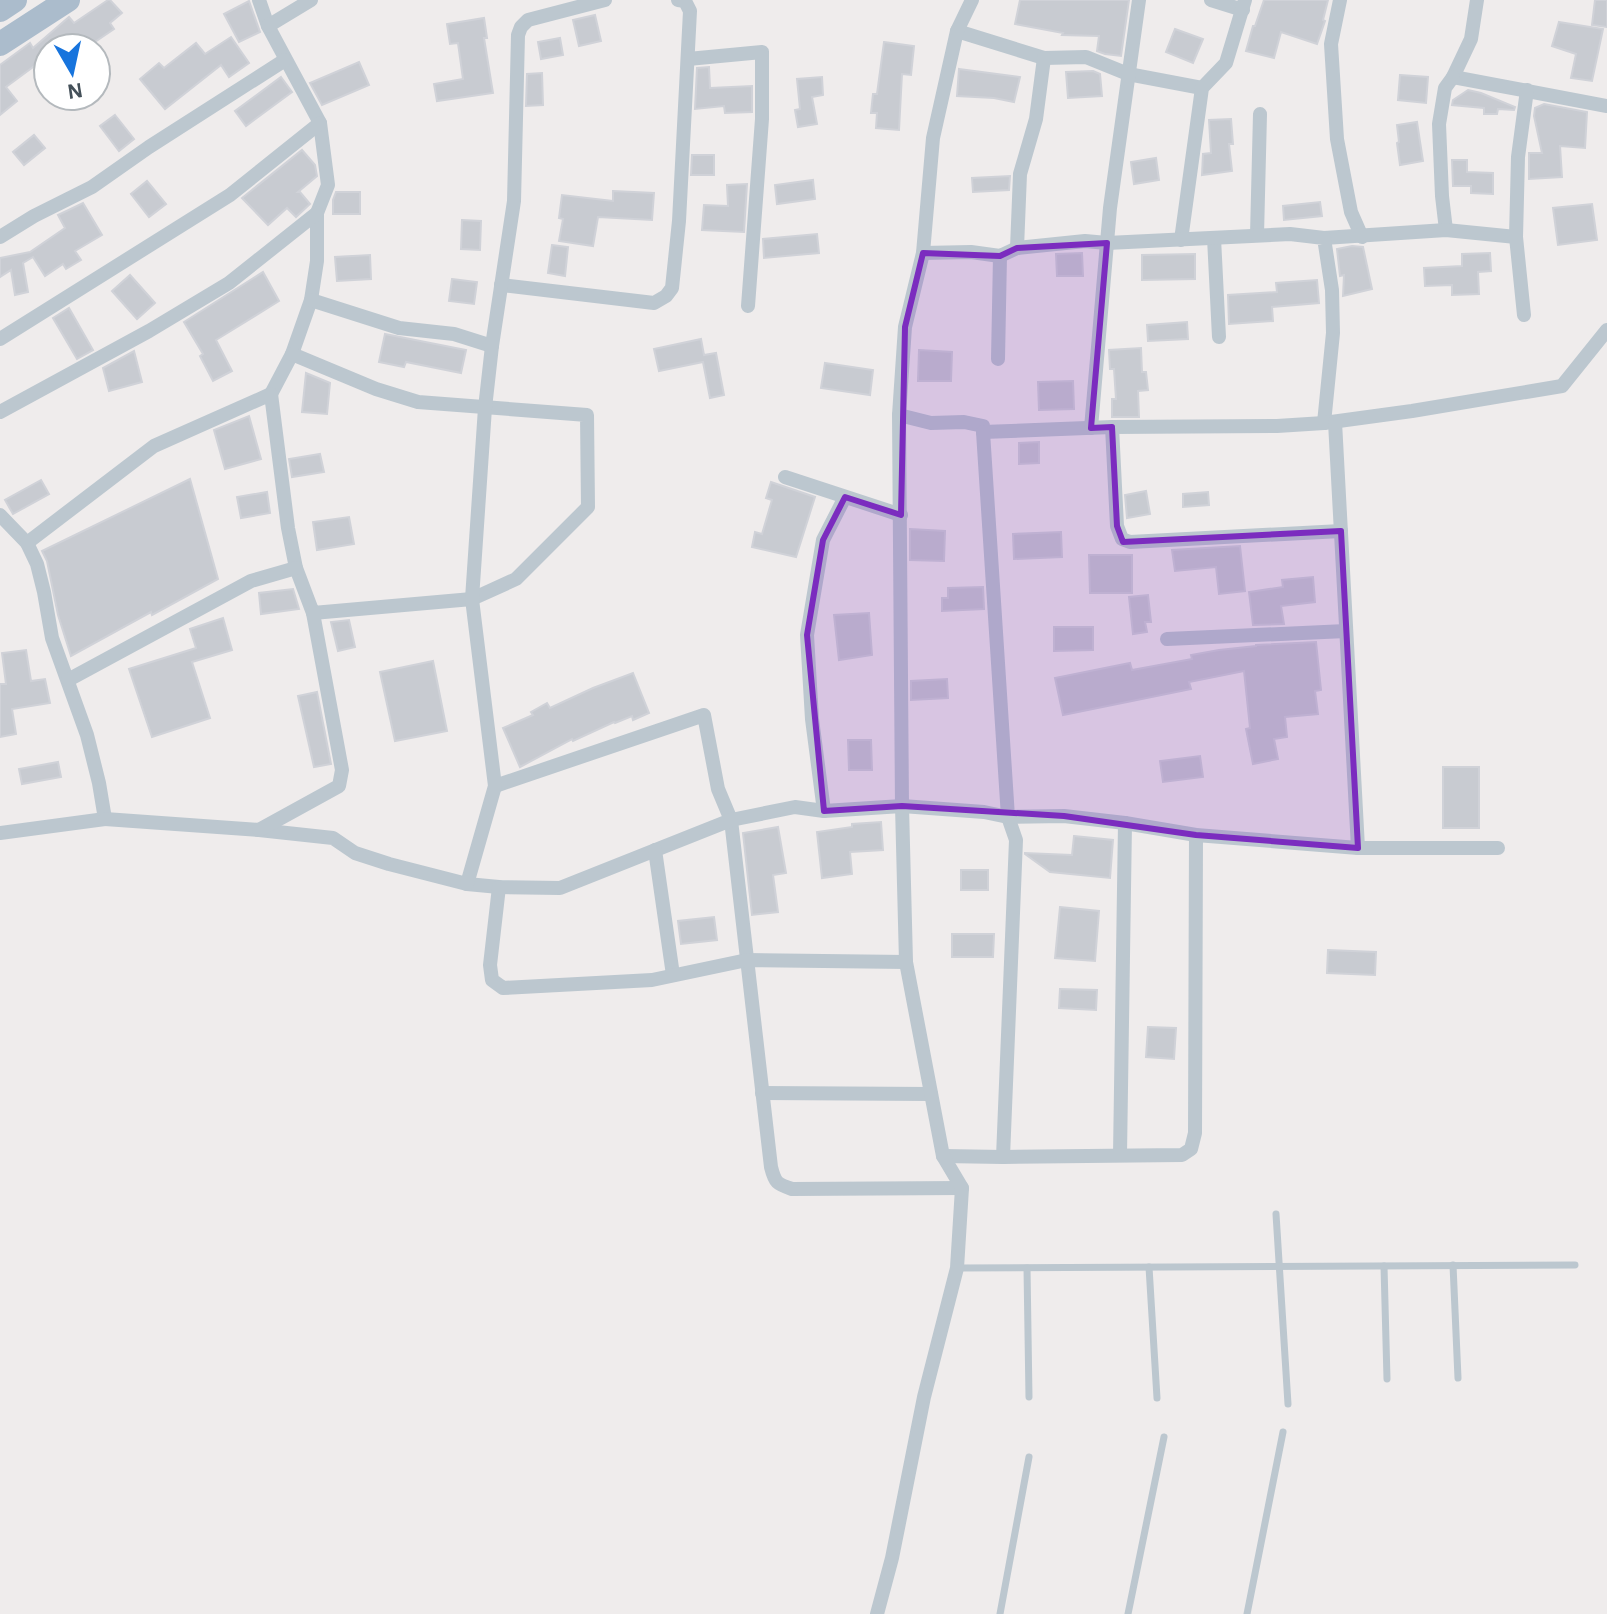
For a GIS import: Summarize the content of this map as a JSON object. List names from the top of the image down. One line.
{"north":"bottom"}
